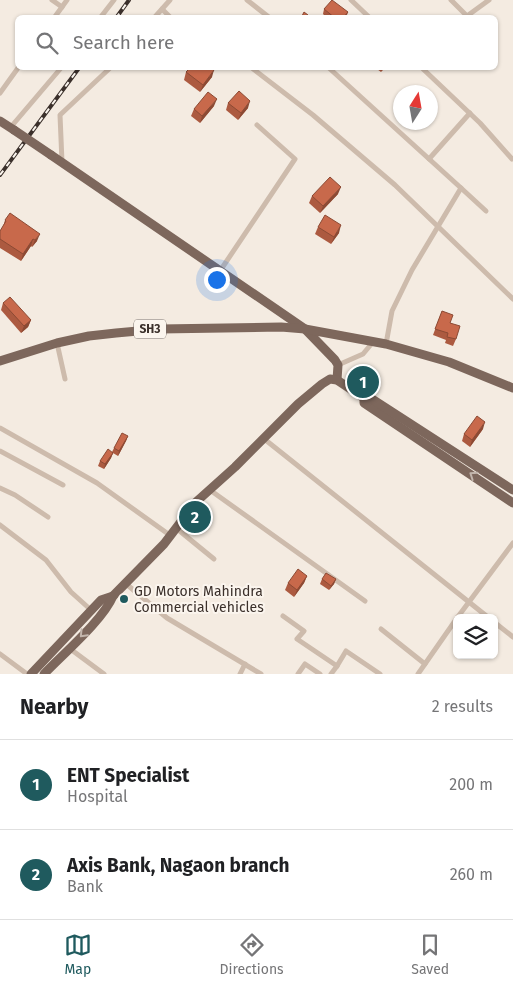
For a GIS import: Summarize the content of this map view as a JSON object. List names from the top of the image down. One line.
{"streets":{"main road":["SH3"]},"places":["GD Motors Mahindra Commercial vehicles"],"north":"top","page":{"search":"Search here","pins":["1","2"],"heading":["Nearby","2 results"],"list":[{"mark":"1","name":"ENT Specialist","note":"Hospital","value":"200 m"},{"mark":"2","name":"Axis Bank, Nagaon branch","note":"Bank","value":"260 m"}],"nav":["Map","Directions","Saved"]}}
